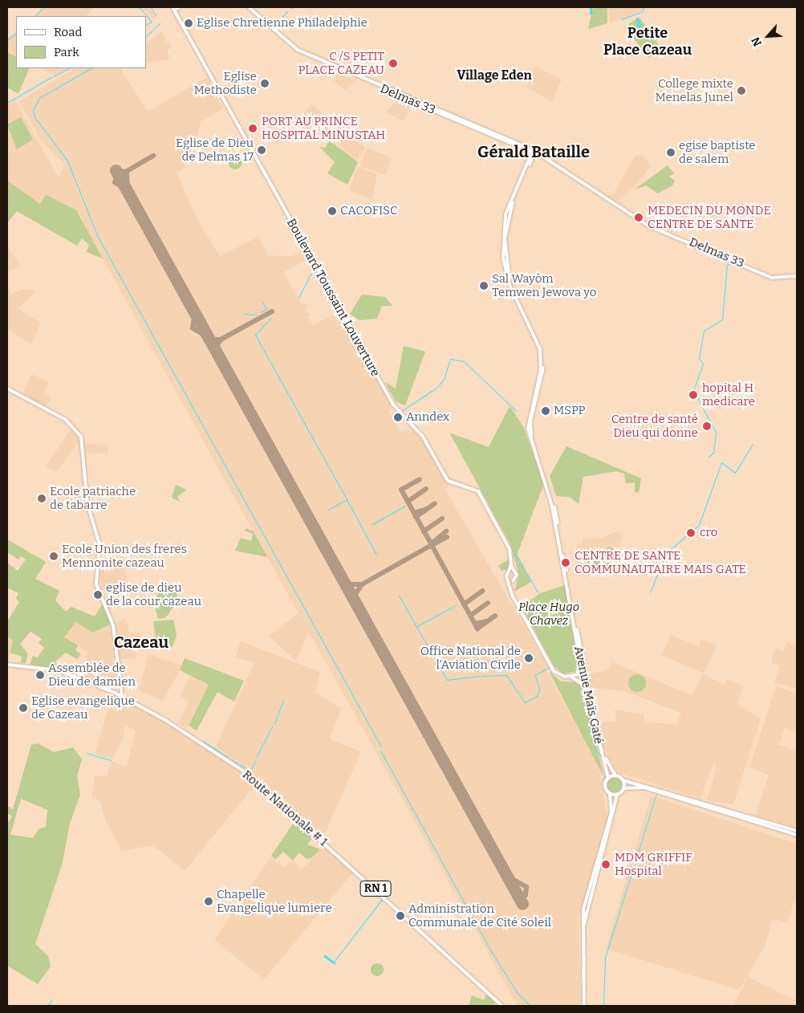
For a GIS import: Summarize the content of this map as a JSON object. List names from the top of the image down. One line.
{"streets":{"main road":["Delmas 33","Boulevard Toussaint Louverture","Avenue Maïs Gaté","Route Nationale # 1","RN 1"]},"crossings":[["Delmas 33","Avenue Maïs Gaté"]],"districts":["Petite Place Cazeau","Village Eden","Gérald Bataille","Cazeau"],"parks":["Place Hugo Chavez"],"places":["Eglise Chretienne Philadelphie","C /S PETIT PLACE CAZEAU","Eglise Methodiste","College mixte Menelas Junel","PORT AU PRINCE HOSPITAL MINUSTAH","Eglise de Dieu de Delmas 17","egise baptiste de salem","CACOFISC","MEDECIN DU MONDE CENTRE DE SANTE","Sal Wayòm Temwen Jewova yo","hopital H medicare","MSPP","Anndex","Centre de santé Dieu qui donne","Ecole patriache de tabarre","cro","Ecole Union des freres Mennonite cazeau","CENTRE DE SANTE COMMUNAUTAIRE MAIS GATE","eglise de dieu de la cour cazeau","Office National de l'Aviation Civile","Assemblée de Dieu de damien","Eglise evangelique de Cazeau","MDM GRIFFIF Hospital","Chapelle Evangelique lumiere","Administration Communale de Cité Soleil"],"legend":["Road","Park"],"north":"bottom left"}
